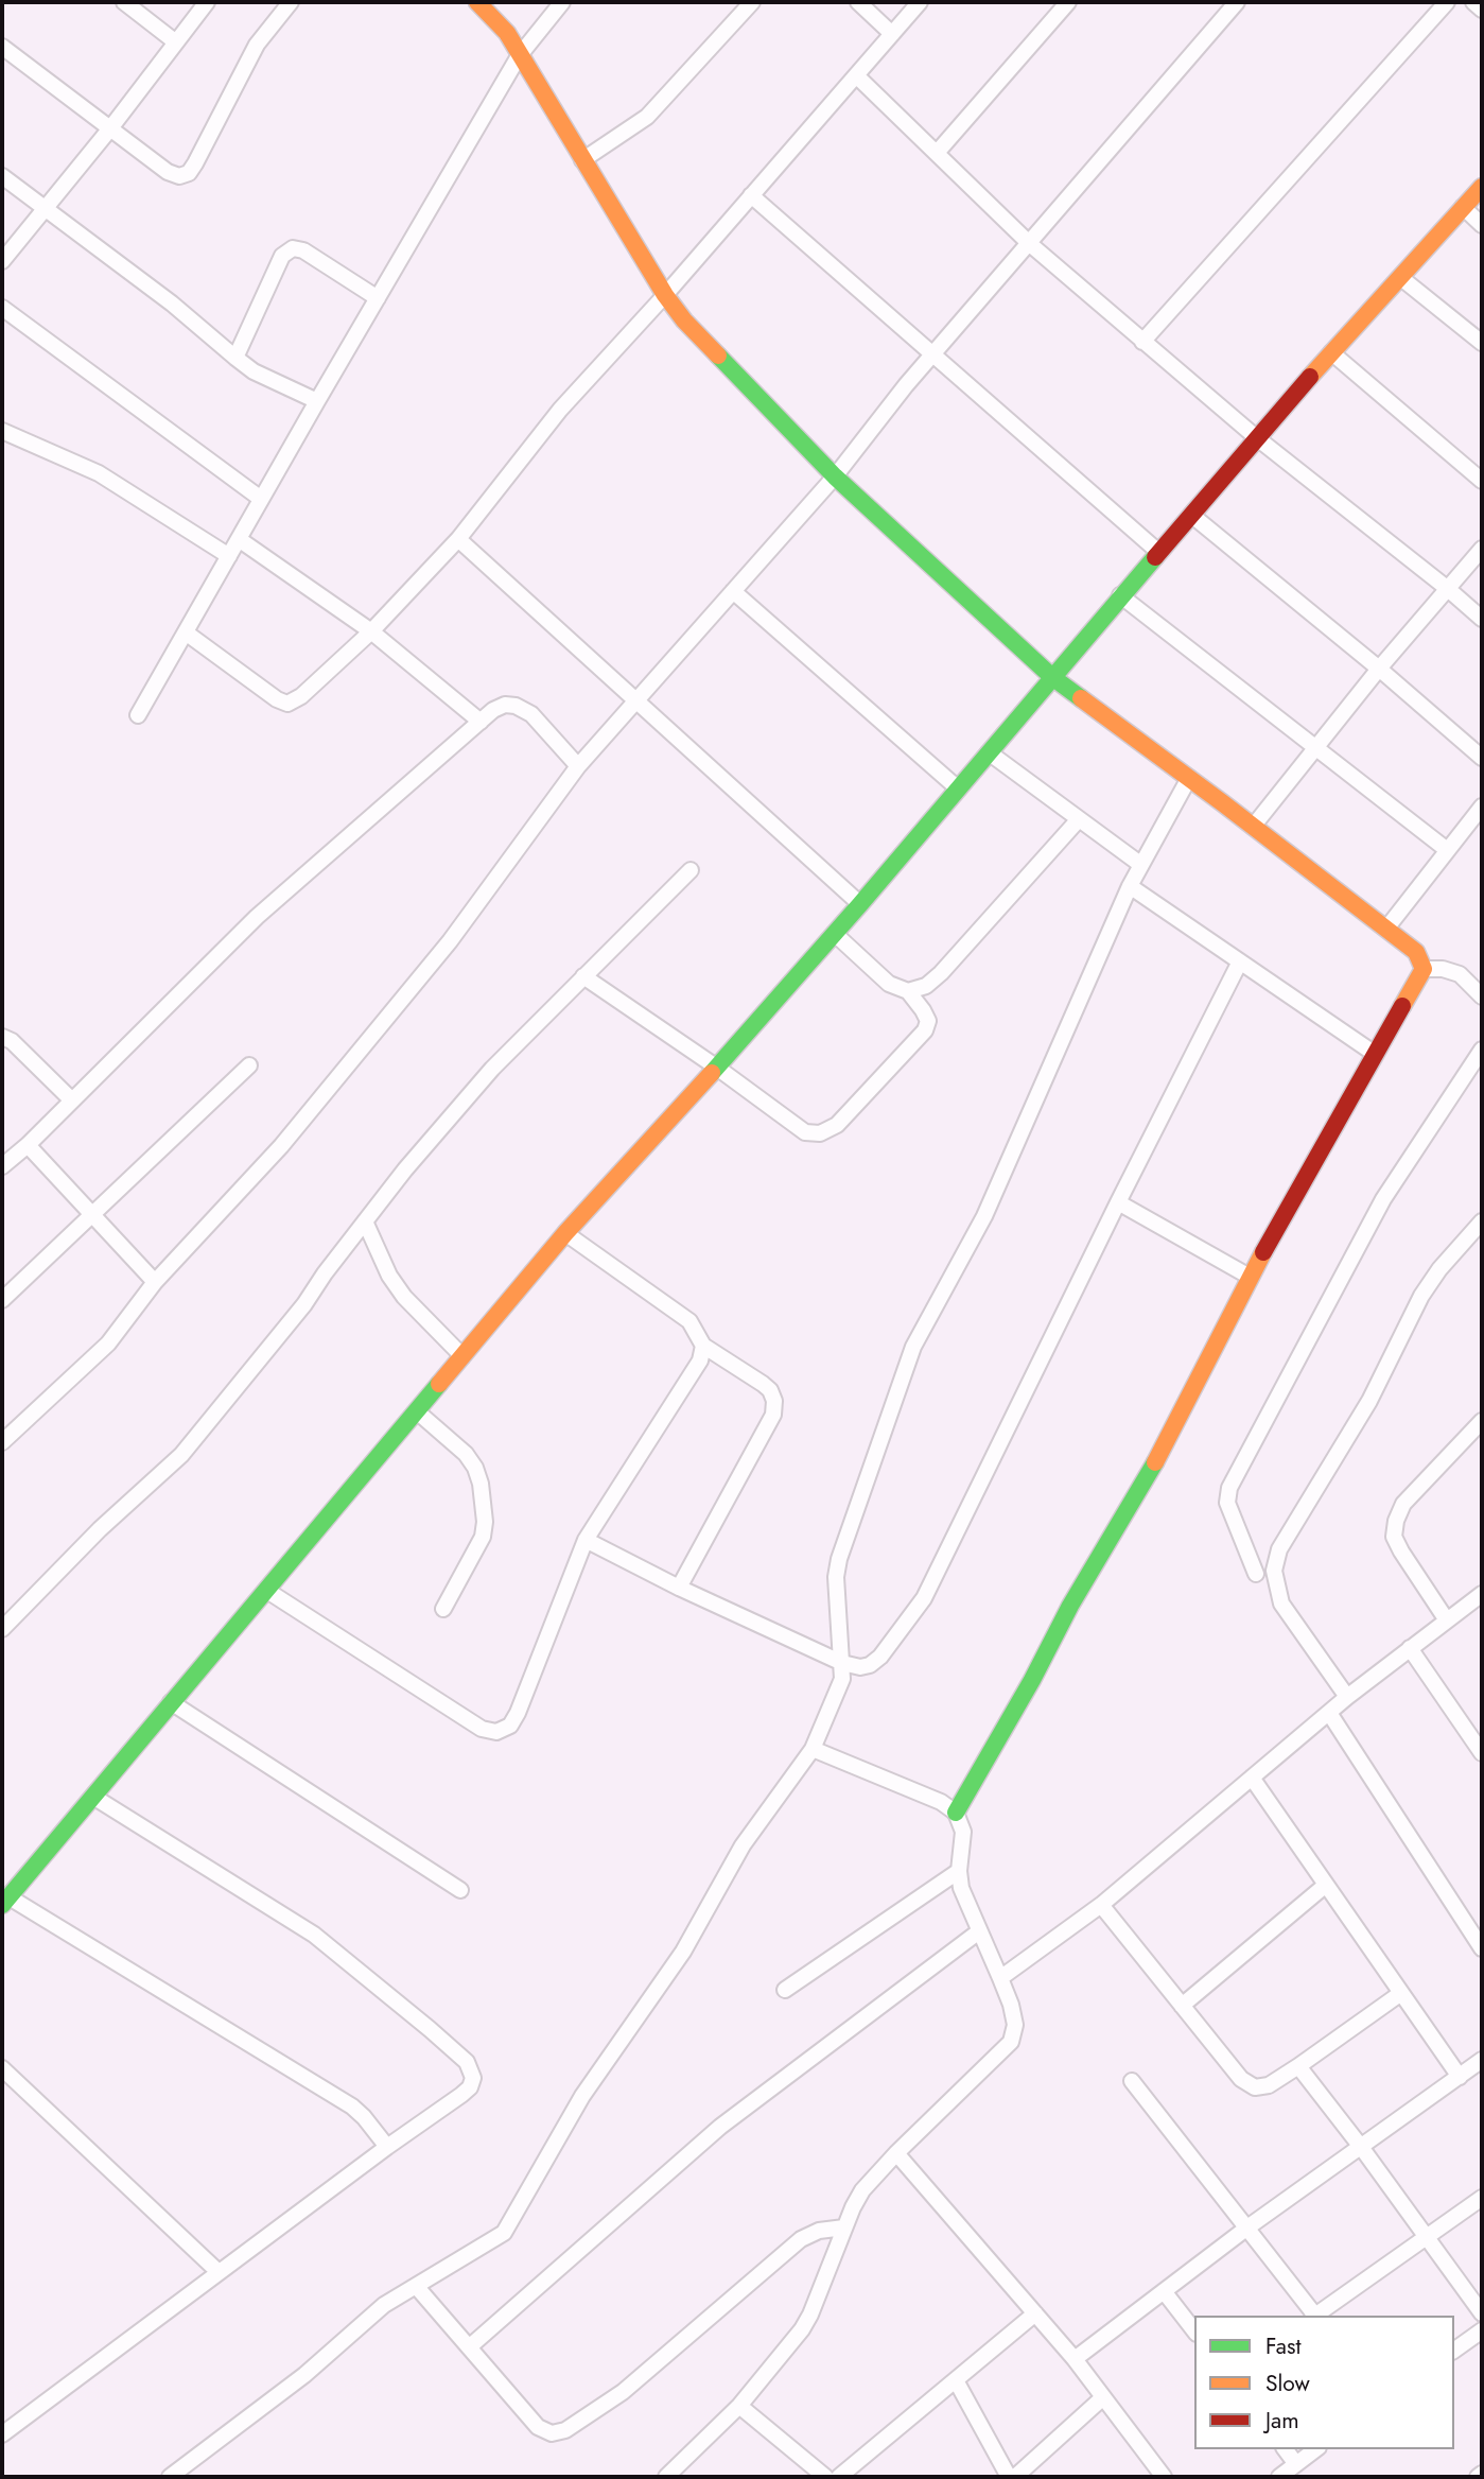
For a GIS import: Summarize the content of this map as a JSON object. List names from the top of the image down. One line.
{"legend":["Fast","Slow","Jam"]}
